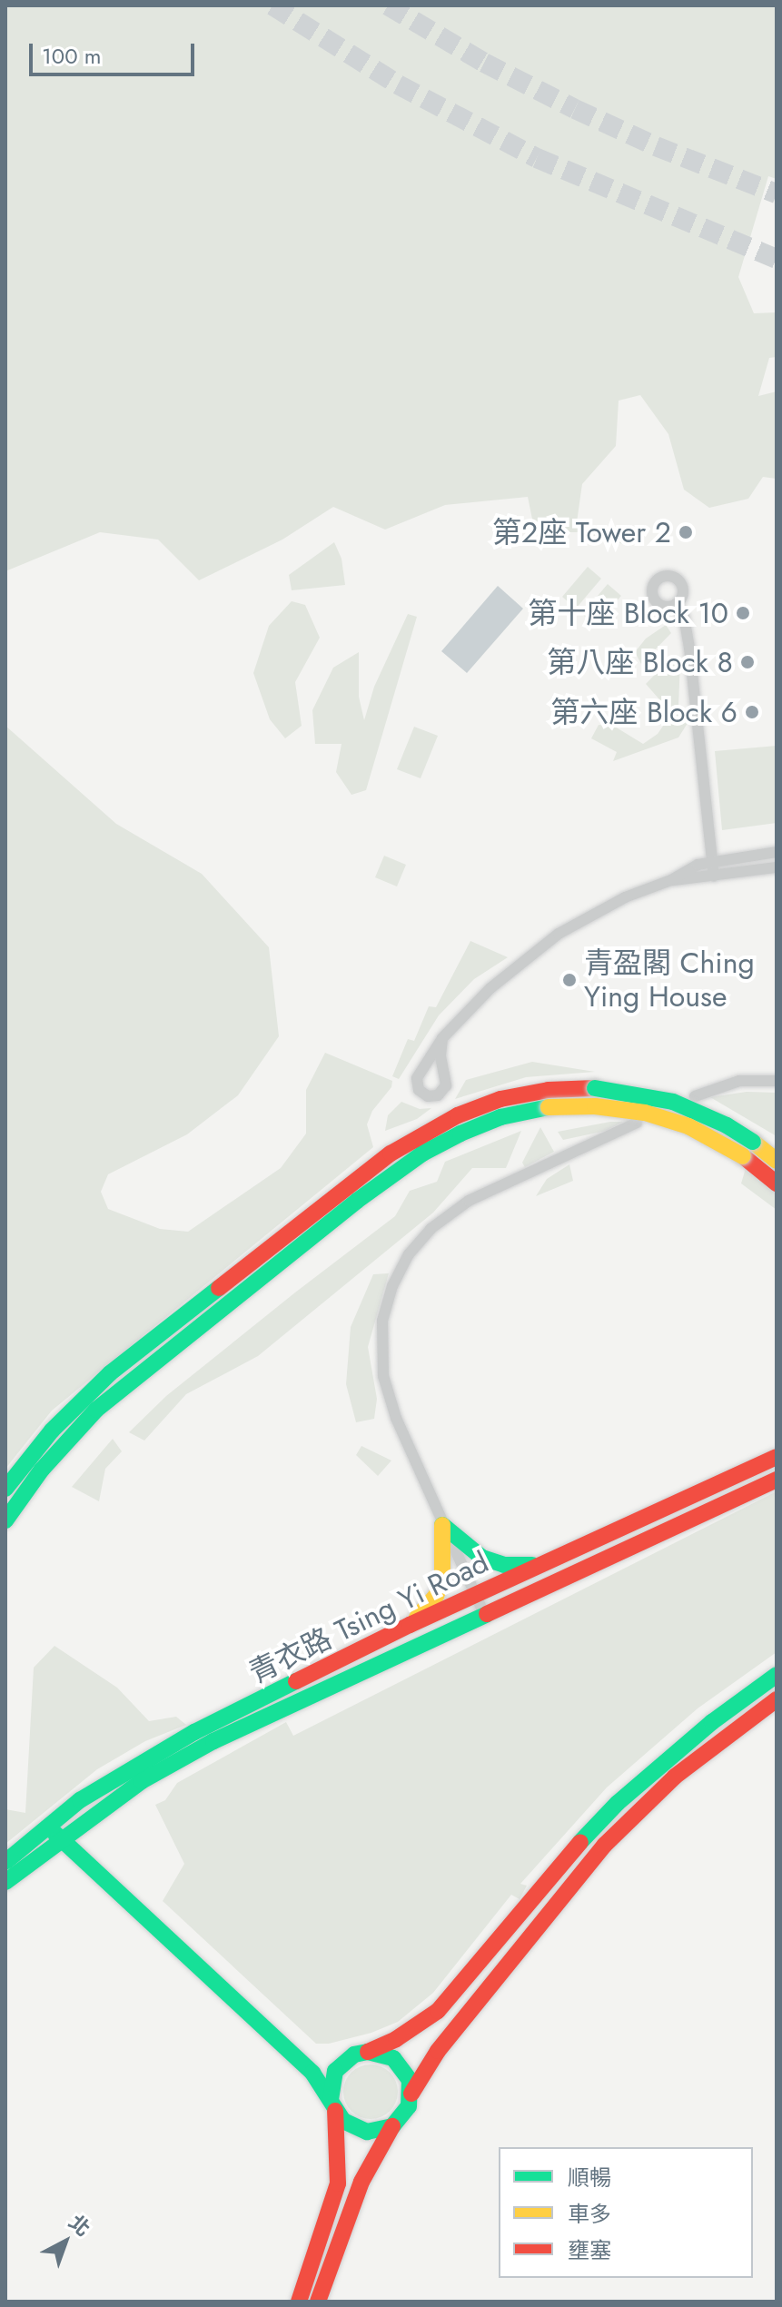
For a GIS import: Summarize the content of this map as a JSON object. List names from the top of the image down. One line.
{"streets":{"main road":["青衣路 Tsing Yi Road"]},"places":["第2座 Tower 2","第十座 Block 10","第八座 Block 8","第六座 Block 6","青盈閣 Ching Ying House"],"legend":["順暢","車多","壅塞"],"scale_bar":"100 m","north":"top right"}
